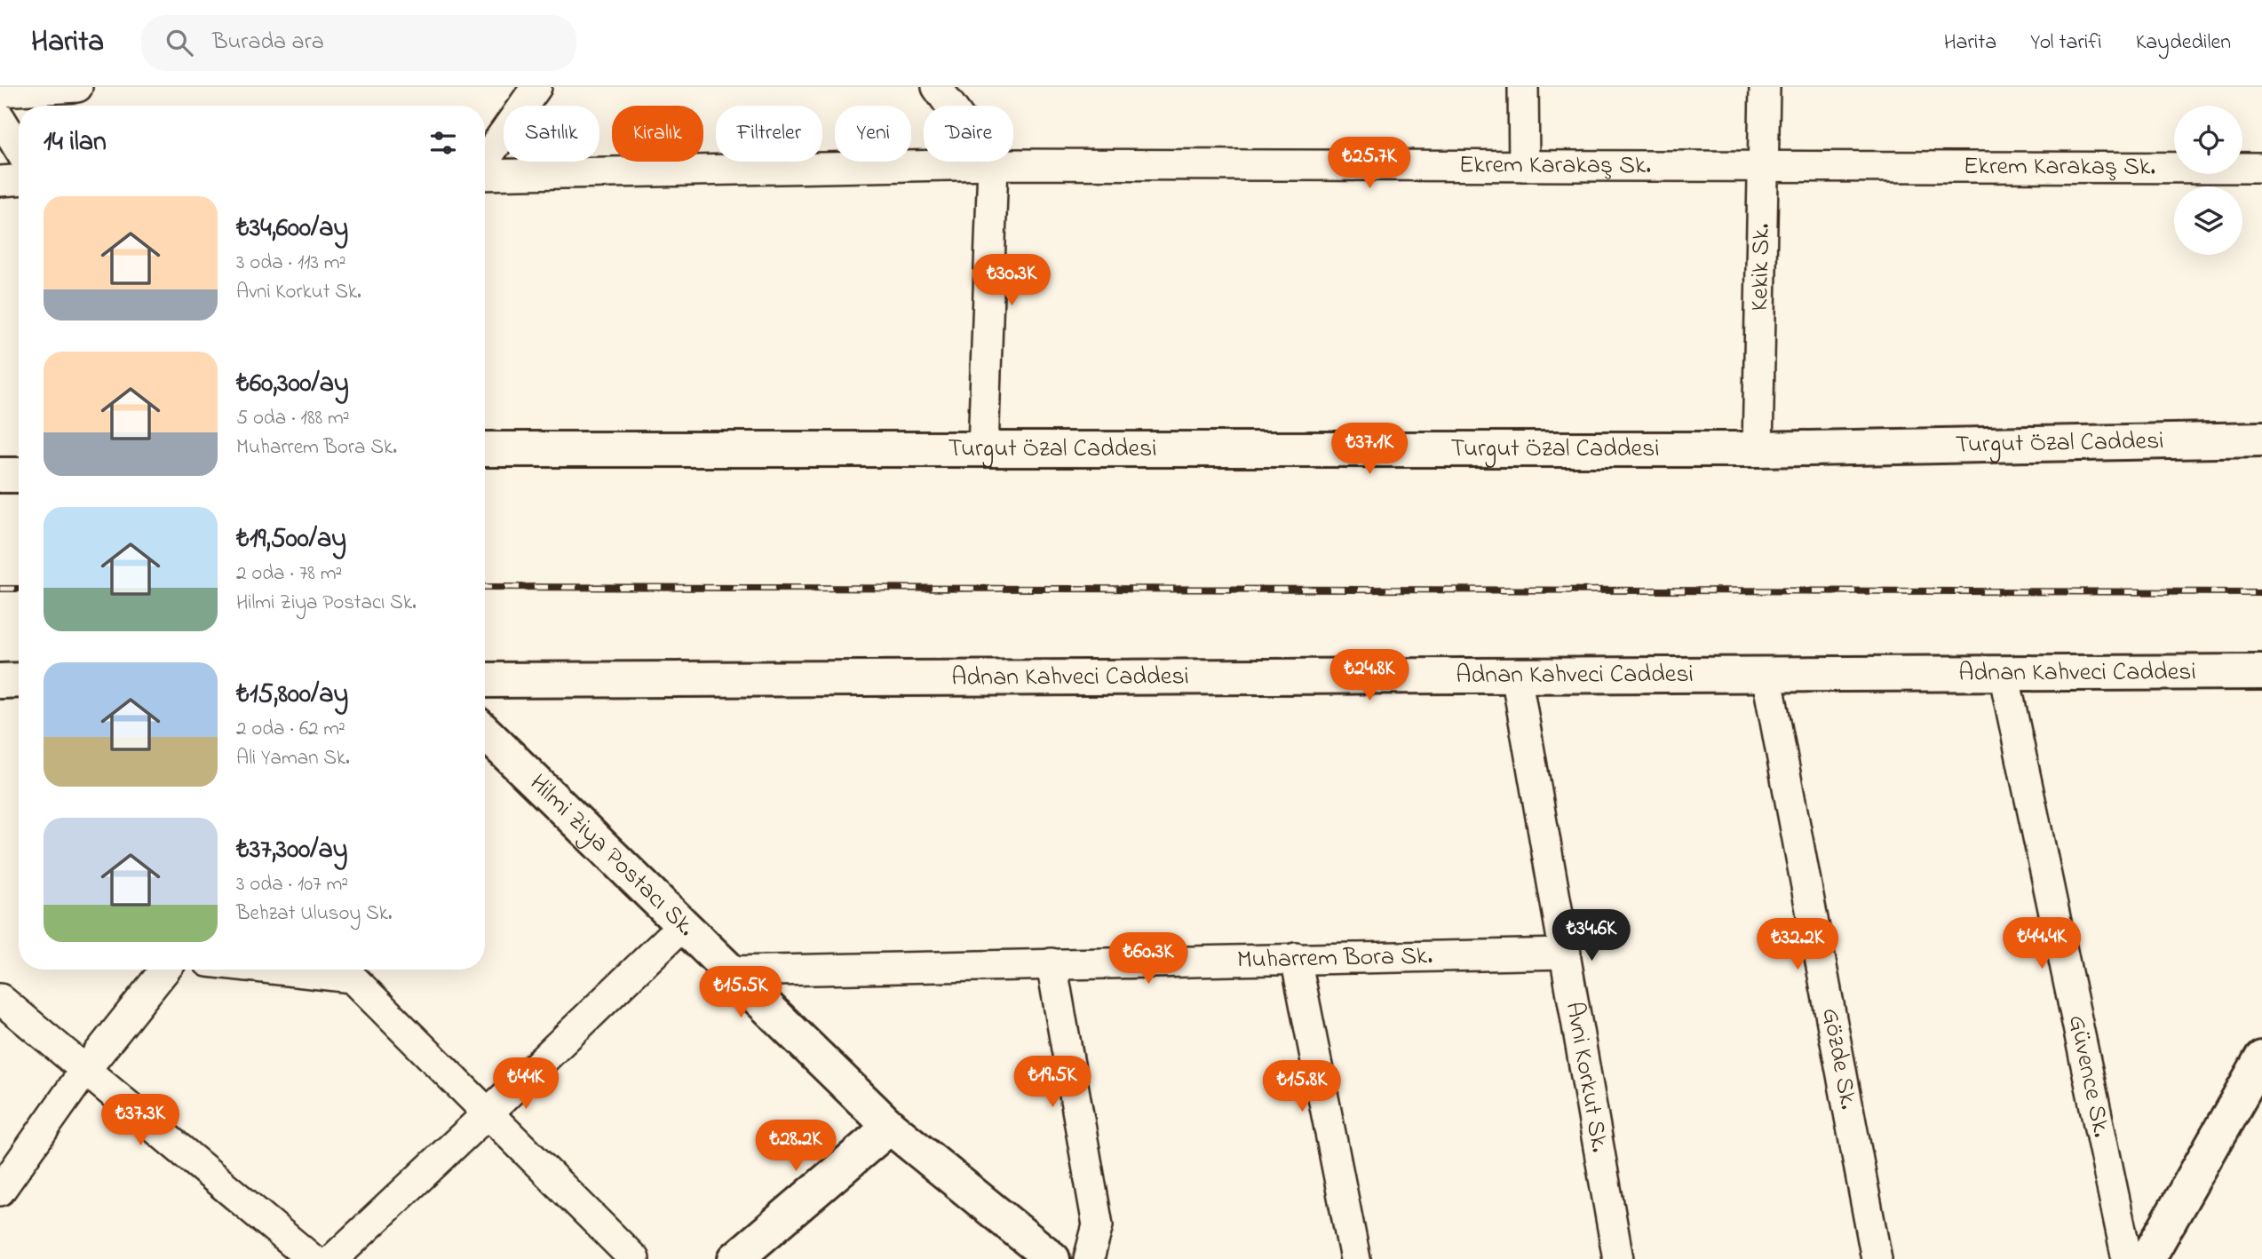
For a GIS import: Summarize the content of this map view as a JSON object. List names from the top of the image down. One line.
{"streets":{"main road":["Turgut Özal Caddesi","Adnan Kahveci Caddesi","Hilmi Ziya Postacı Sk."],"street":["Ekrem Karakaş Sk.","Kekik Sk.","Muharrem Bora Sk.","Gözde Sk.","Güvence Sk.","Avni Korkut Sk."]},"crossings":[["Ekrem Karakaş Sk.","Kekik Sk."],["Kekik Sk.","Turgut Özal Caddesi"],["Adnan Kahveci Caddesi","Gözde Sk."],["Adnan Kahveci Caddesi","Güvence Sk."],["Adnan Kahveci Caddesi","Avni Korkut Sk."],["Hilmi Ziya Postacı Sk.","Muharrem Bora Sk."],["Muharrem Bora Sk.","Avni Korkut Sk."]],"page":{"header":"Harita","search":"Burada ara","nav":["Harita","Yol tarifi","Kaydedilen"],"chip":["Satılık","Kiralık","Filtreler","Yeni","Daire"],"heading":"14 ilan","price":["₺25.7K","₺30.3K","₺37.1K","₺24.8K","₺34.6K","₺44.4K","₺32.2K","₺60.3K","₺15.5K","₺19.5K","₺44K","₺15.8K","₺37.3K","₺28.2K"],"list":[{"name":"₺34,600/ay","note":"3 oda · 113 m² · Avni Korkut Sk."},{"name":"₺60,300/ay","note":"5 oda · 188 m² · Muharrem Bora Sk."},{"name":"₺19,500/ay","note":"2 oda · 78 m² · Hilmi Ziya Postacı Sk."},{"name":"₺15,800/ay","note":"2 oda · 62 m² · Ali Yaman Sk."},{"name":"₺37,300/ay","note":"3 oda · 107 m² · Behzat Ulusoy Sk."}]}}
